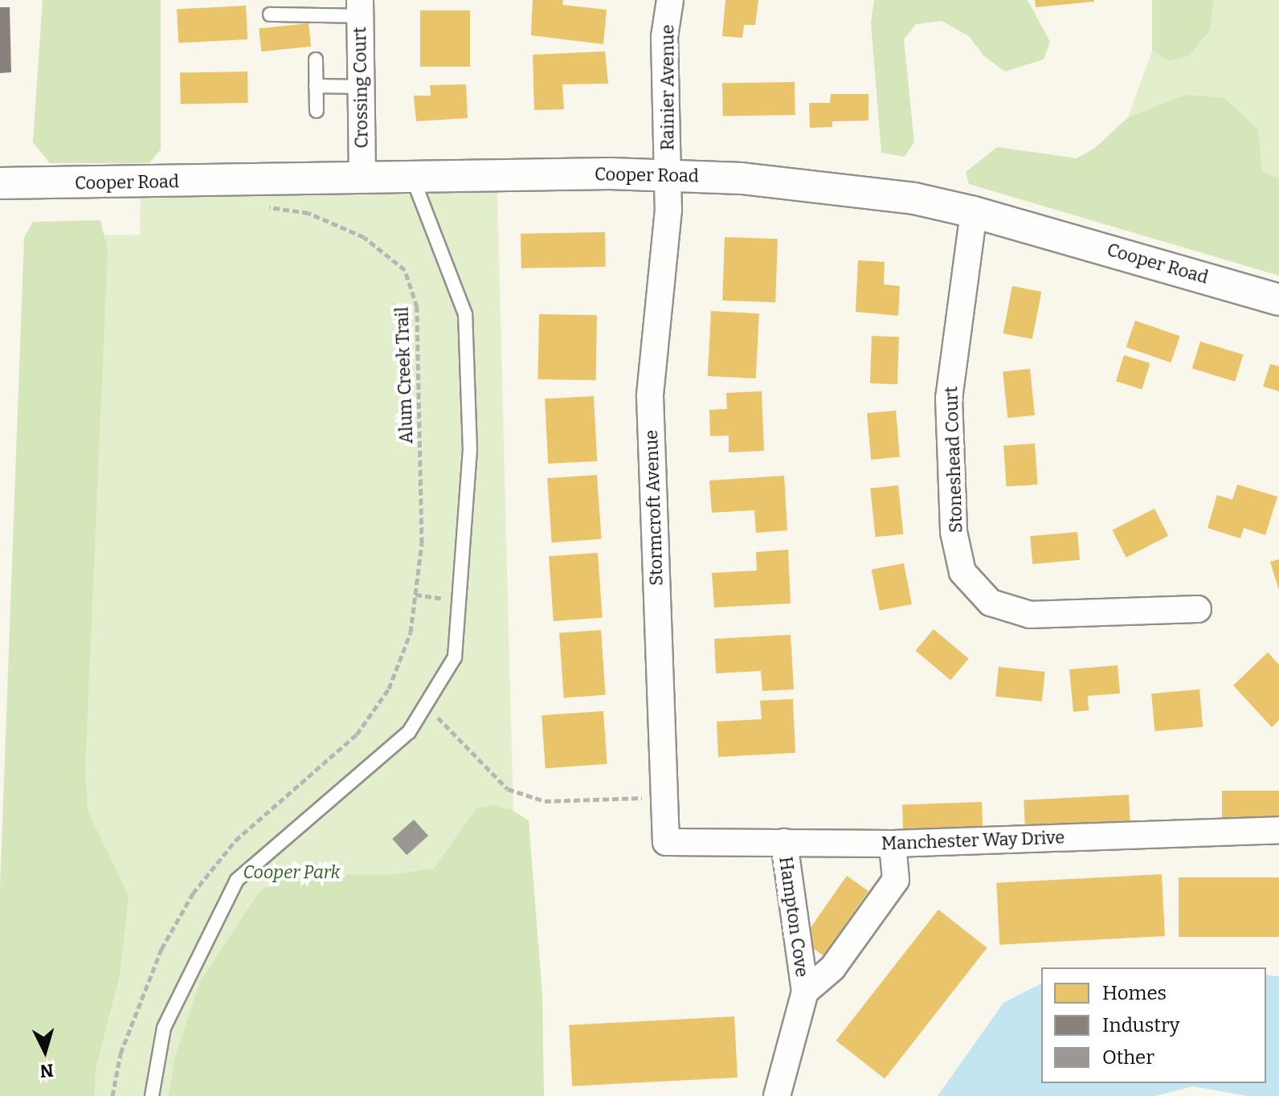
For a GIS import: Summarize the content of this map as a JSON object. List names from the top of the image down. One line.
{"streets":{"street":["Crossing Court","Rainier Avenue","Cooper Road","Stoneshead Court","Stormcroft Avenue","Manchester Way Drive","Hampton Cove"],"path":["Alum Creek Trail"]},"crossings":[["Crossing Court","Cooper Road"],["Rainier Avenue","Cooper Road"],["Rainier Avenue","Stormcroft Avenue"],["Cooper Road","Stoneshead Court"],["Cooper Road","Stormcroft Avenue"],["Stormcroft Avenue","Manchester Way Drive"],["Manchester Way Drive","Hampton Cove"]],"parks":["Cooper Park"],"legend":["Homes","Industry","Other"],"north":"bottom"}
